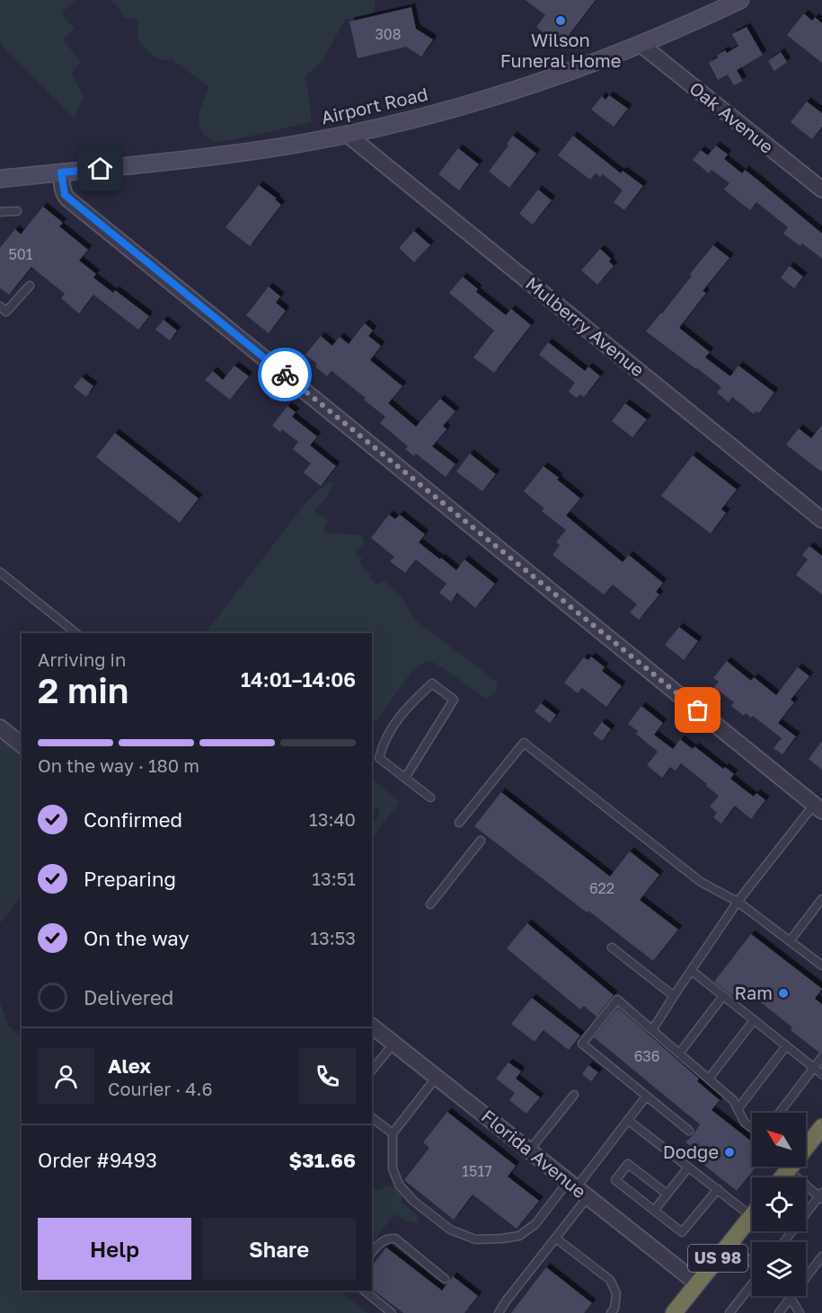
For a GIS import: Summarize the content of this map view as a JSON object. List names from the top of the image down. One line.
{"streets":{"highway":["US 98"],"main road":["Airport Road"],"street":["Oak Avenue","Mulberry Avenue","Florida Avenue"]},"crossings":[["Airport Road","Oak Avenue"],["Airport Road","Mulberry Avenue"],["Florida Avenue","US 98"]],"places":["Wilson Funeral Home","Ram","Dodge"],"house_numbers":["308","501","622","636","1517"],"north":"top left","page":{"heading":["2 min","Arriving in","14:01–14:06"],"panel":["Alex","Courier · 4.6","Order #9493","$31.66"],"bar":"On the way · 180 m","list":[["Confirmed","13:40"],["Preparing","13:51"],["On the way","13:53"],"Delivered"],"buttons":["Help","Share"]}}
